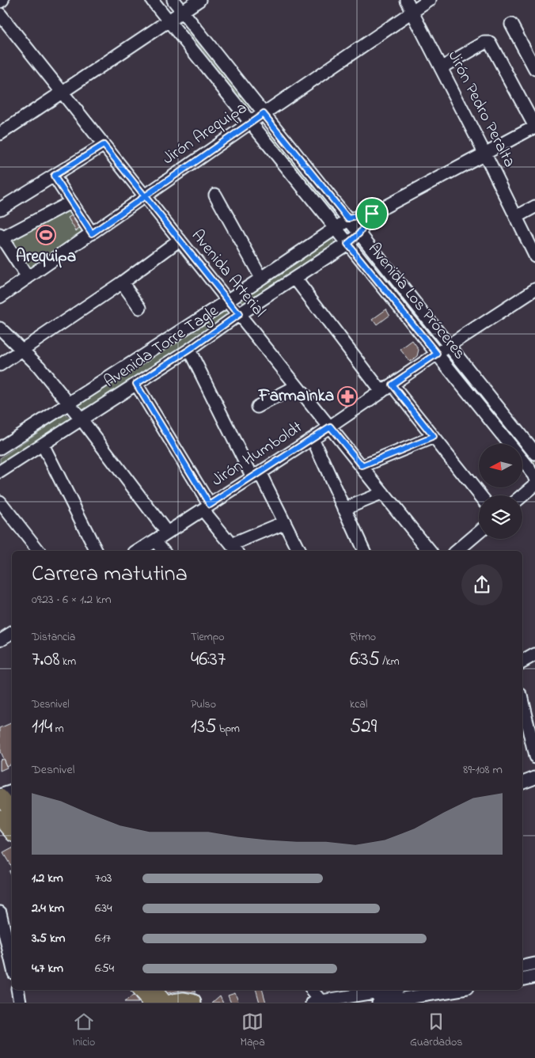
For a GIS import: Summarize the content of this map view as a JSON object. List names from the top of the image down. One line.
{"streets":{"street":["Jirón Pedro Peralta","Jirón Arequipa","Avenida Arterial","Avenida Los Próceres","Avenida Torre Tagle","Jirón Humboldt"]},"crossings":[["Jirón Pedro Peralta","Jirón Arequipa"],["Jirón Pedro Peralta","Avenida Torre Tagle"],["Jirón Arequipa","Avenida Arterial"],["Jirón Arequipa","Avenida Los Próceres"],["Avenida Arterial","Avenida Torre Tagle"],["Avenida Arterial","Jirón Humboldt"],["Avenida Los Próceres","Avenida Torre Tagle"],["Avenida Los Próceres","Jirón Humboldt"]],"places":{"sports":["Arequipa"],"pharmacy":["FarmaInka"]},"north":"left","page":{"heading":["Carrera matutina","09:23 · 6 × 1.2 km"],"stats":[["Distancia","7.08 km"],["Tiempo","46:37"],["Ritmo","6:35 /km"],["Desnivel","114 m"],["Pulso","135 bpm"],["kcal","529"]],"chart":["Desnivel","89–108 m"],"list":[{"name":"1.2 km","note":"7:03"},{"name":"2.4 km","note":"6:34"},{"name":"3.5 km","note":"6:17"},{"name":"4.7 km","note":"6:54"}],"tabs":["Inicio","Mapa","Guardados"]}}
